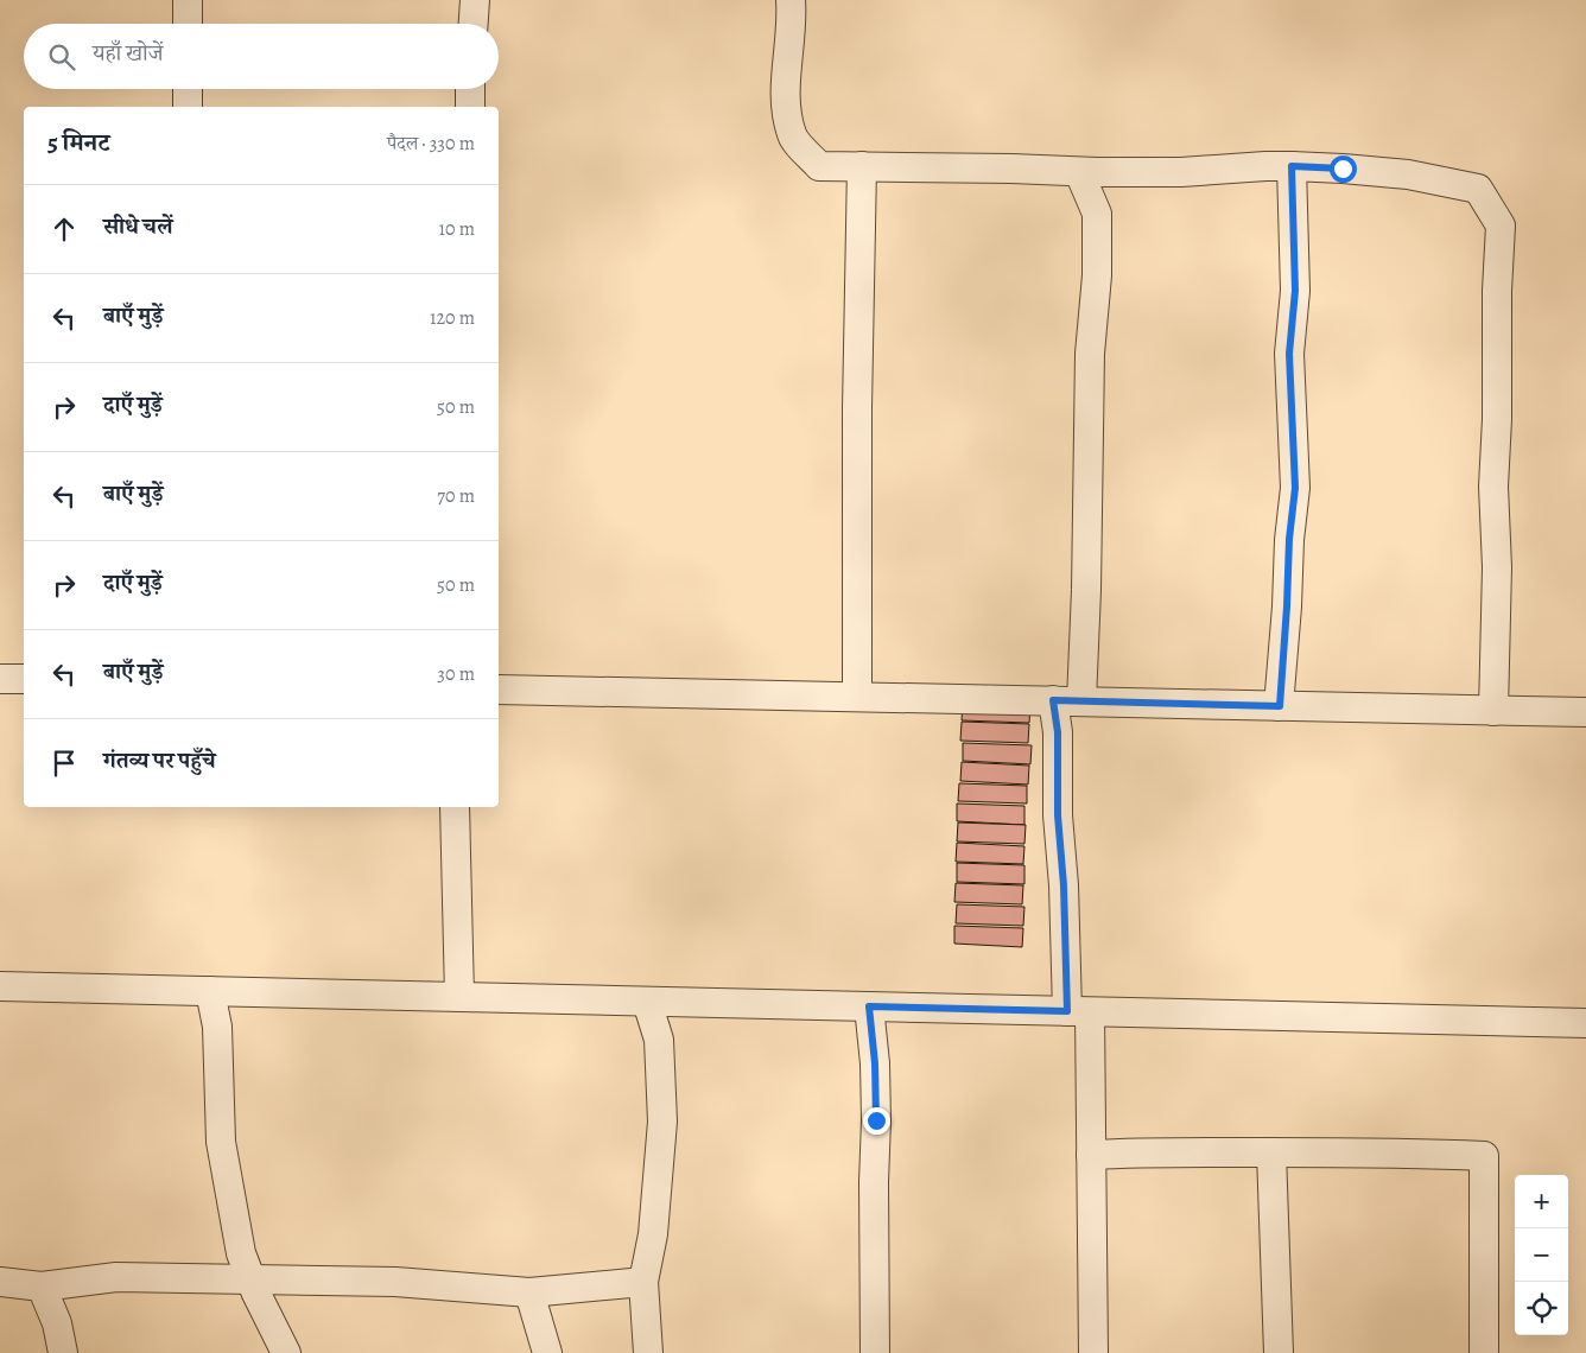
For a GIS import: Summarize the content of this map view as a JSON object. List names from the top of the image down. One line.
{"page":{"search":"यहाँ खोजें","heading":["5 मिनट","पैदल · 330 m"],"list":[["सीधे चलें","10 m"],["बाएँ मुड़ें","120 m"],["दाएँ मुड़ें","50 m"],["बाएँ मुड़ें","70 m"],["दाएँ मुड़ें","50 m"],["बाएँ मुड़ें","30 m"],"गंतव्य पर पहुँचे"],"map_buttons":["+","−"]}}
